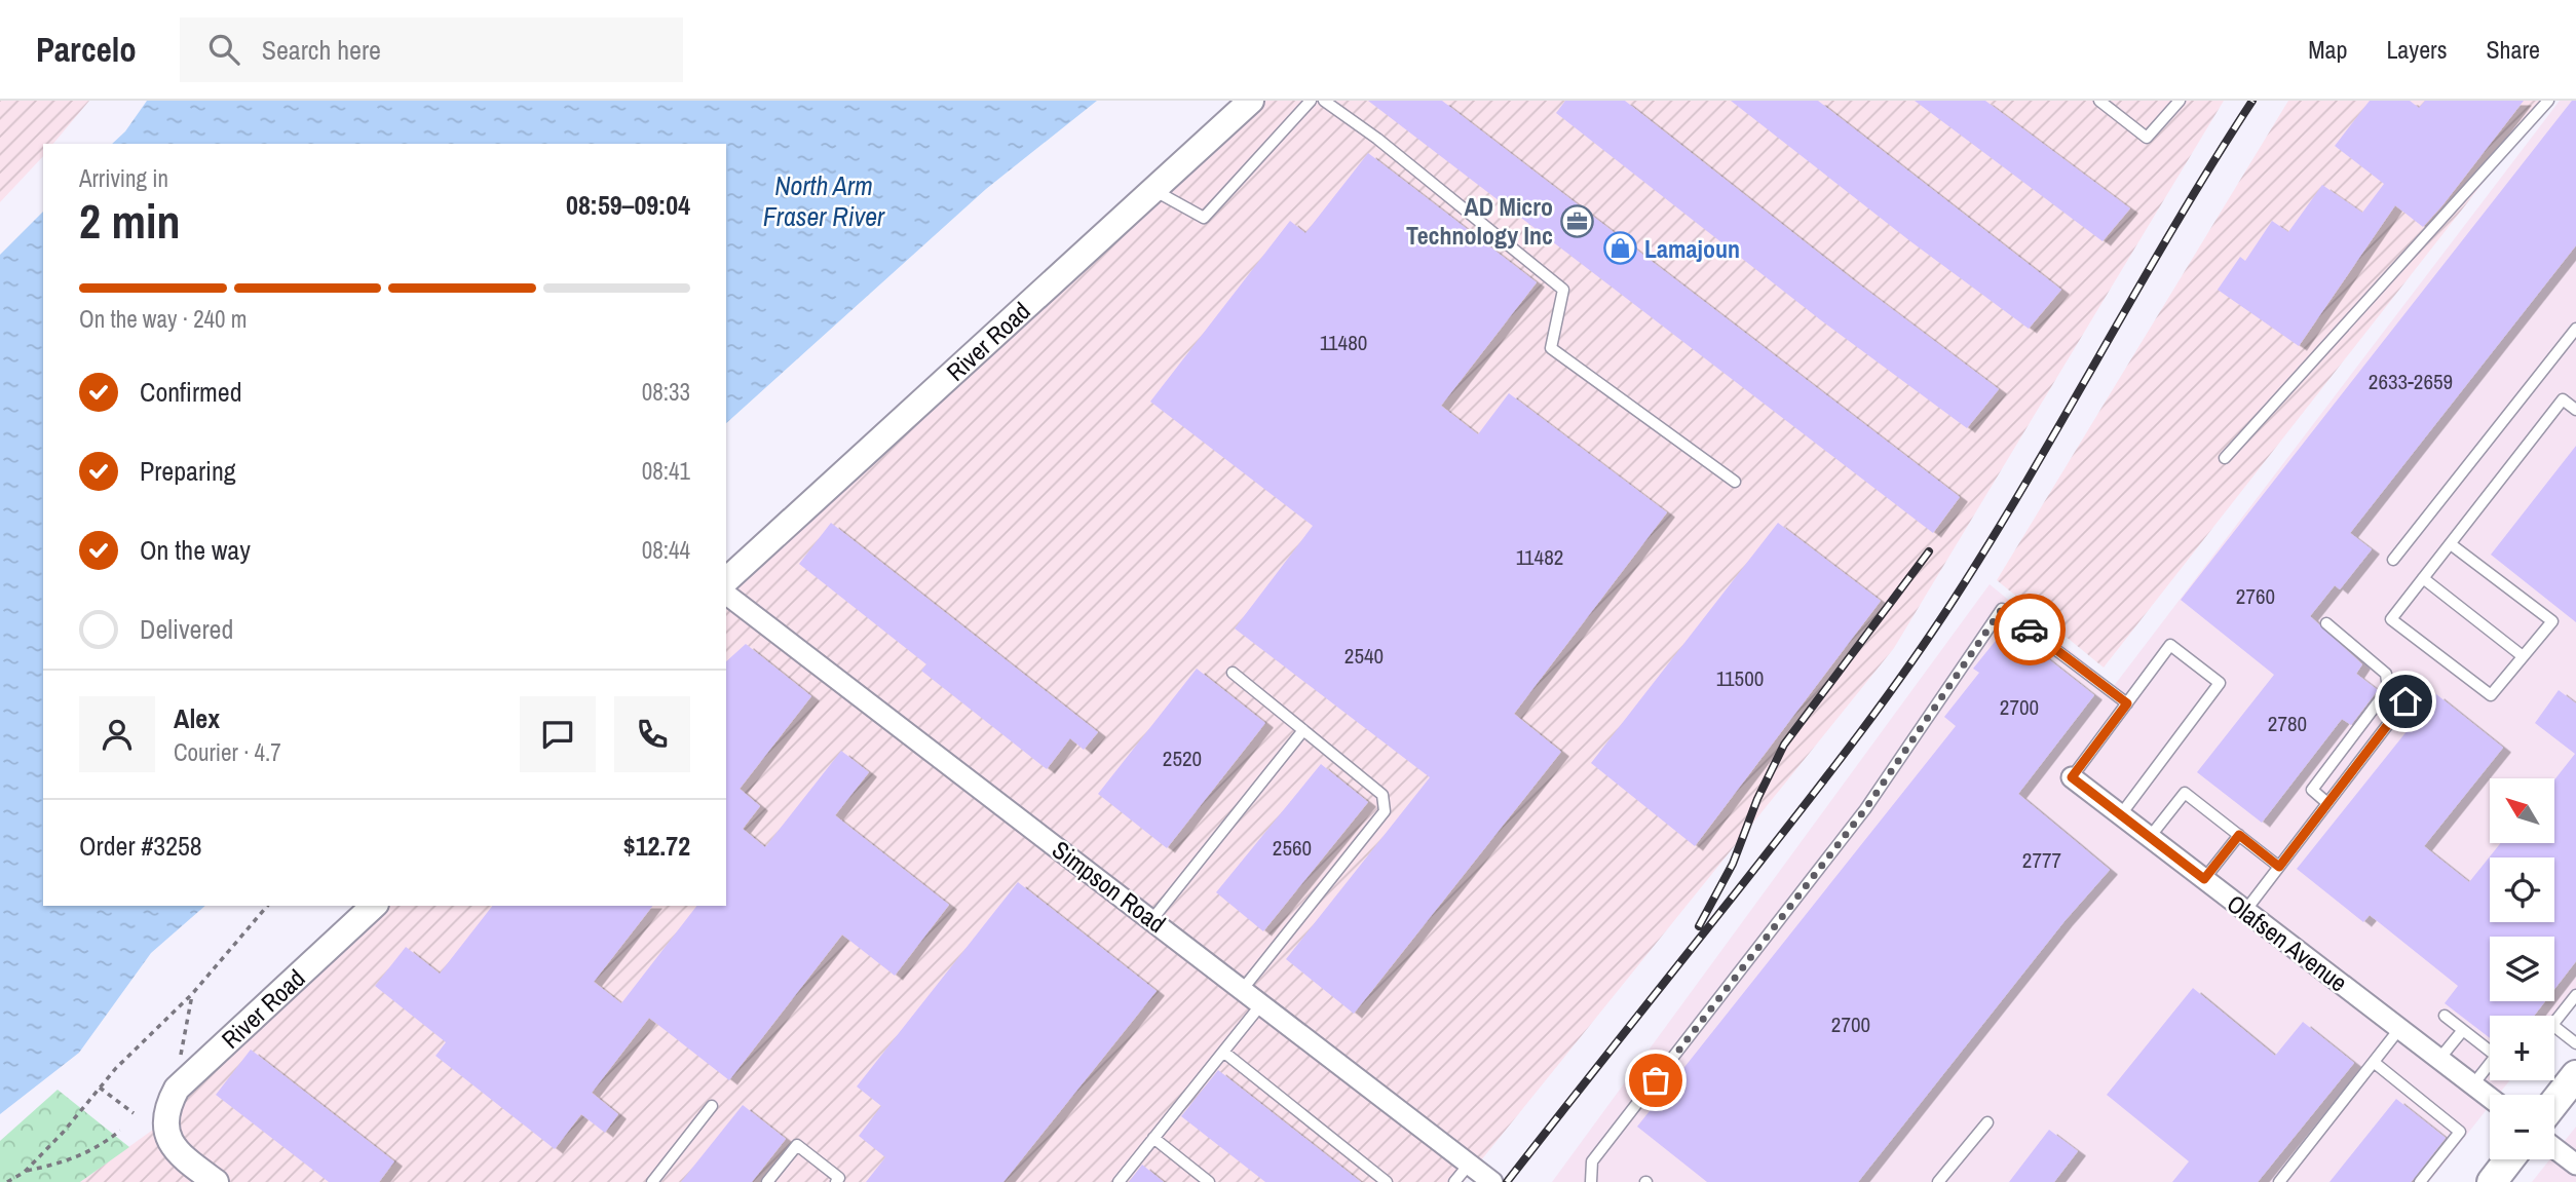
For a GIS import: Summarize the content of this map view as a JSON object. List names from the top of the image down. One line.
{"streets":{"street":["River Road","Simpson Road","Olafsen Avenue"]},"water":["North Arm Fraser River"],"places":{"office":["AD Micro Technology Inc"],"shop":["Lamajoun"]},"house_numbers":["11480","2633-2659","11482","2760","2540","11500","2700","2780","2520","2560","2777","2700"],"north":"top left","page":{"header":"Parcelo","search":"Search here","nav":["Map","Layers","Share"],"heading":["2 min","Arriving in","08:59–09:04"],"panel":["Alex","Courier · 4.7","Order #3258","$12.72"],"bar":"On the way · 240 m","list":[["Confirmed","08:33"],["Preparing","08:41"],["On the way","08:44"],"Delivered"],"map_buttons":["+","−"]}}
